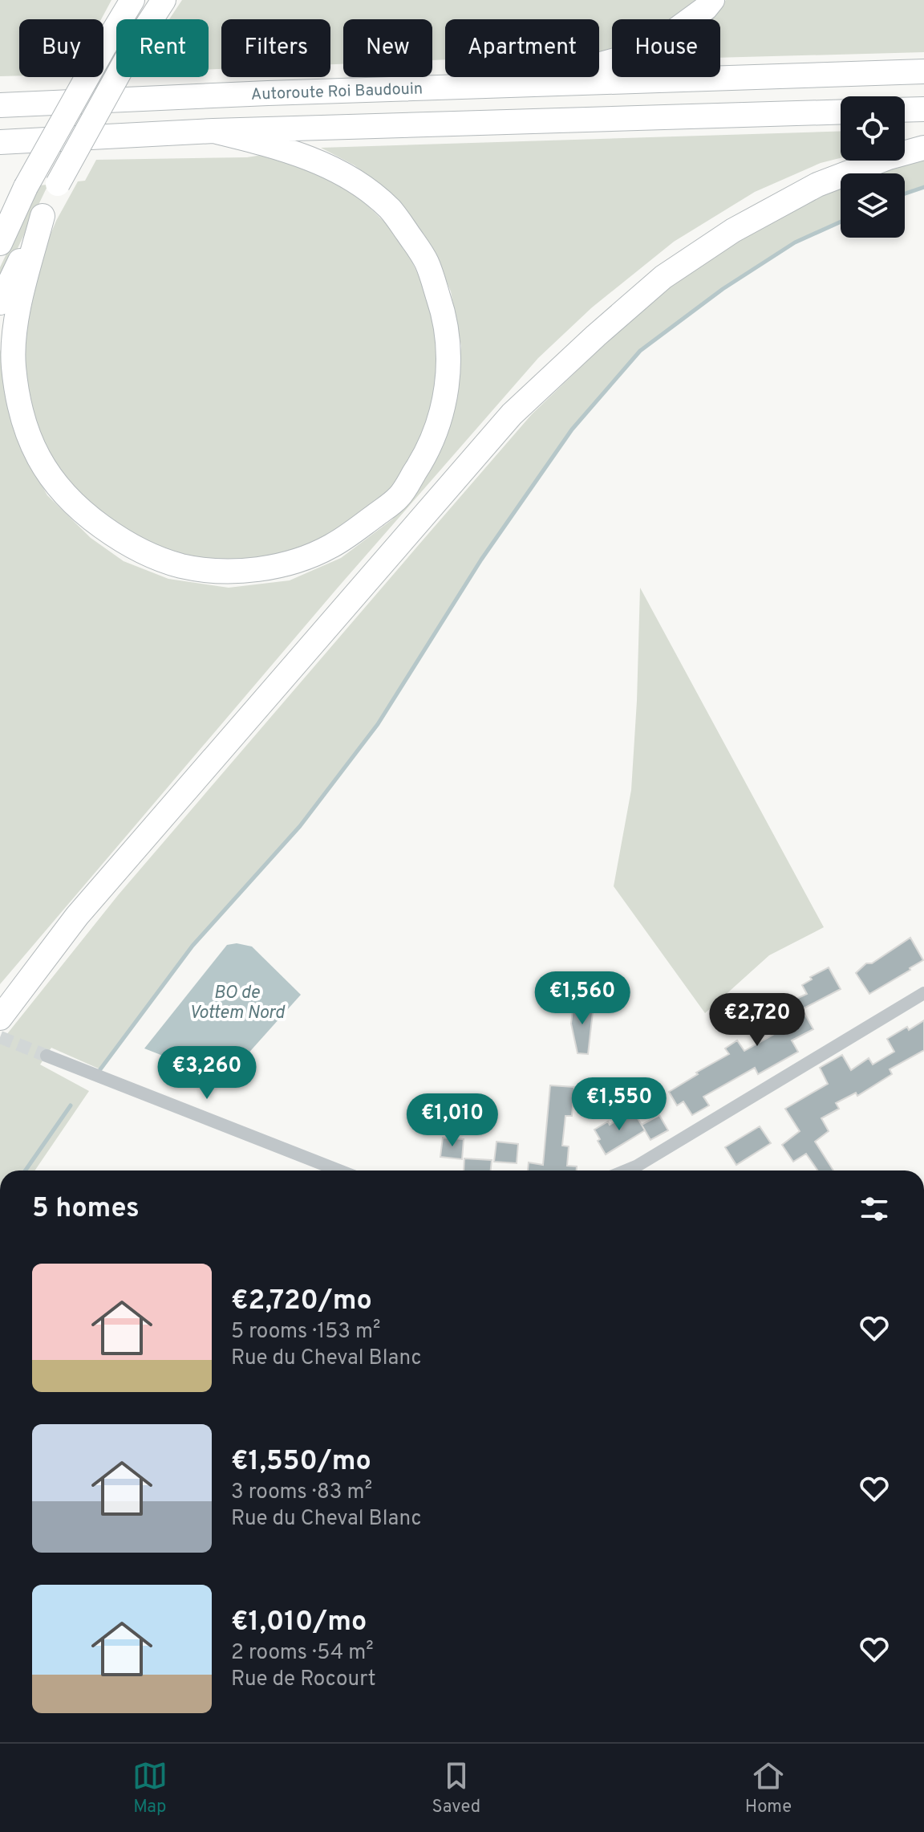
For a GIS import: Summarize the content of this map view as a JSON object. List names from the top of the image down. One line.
{"streets":{"highway":["Autoroute Roi Baudouin"]},"water":["BO de Vottem Nord"],"page":{"chip":["Buy","Rent","Filters","New","Apartment","House"],"price":["€1,560","€2,720","€3,260","€1,550","€1,010"],"heading":"5 homes","list":[{"name":"€2,720/mo","note":"5 rooms · 153 m² · Rue du Cheval Blanc"},{"name":"€1,550/mo","note":"3 rooms · 83 m² · Rue du Cheval Blanc"},{"name":"€1,010/mo","note":"2 rooms · 54 m² · Rue de Rocourt"}],"tabs":["Map","Saved","Home"]}}
